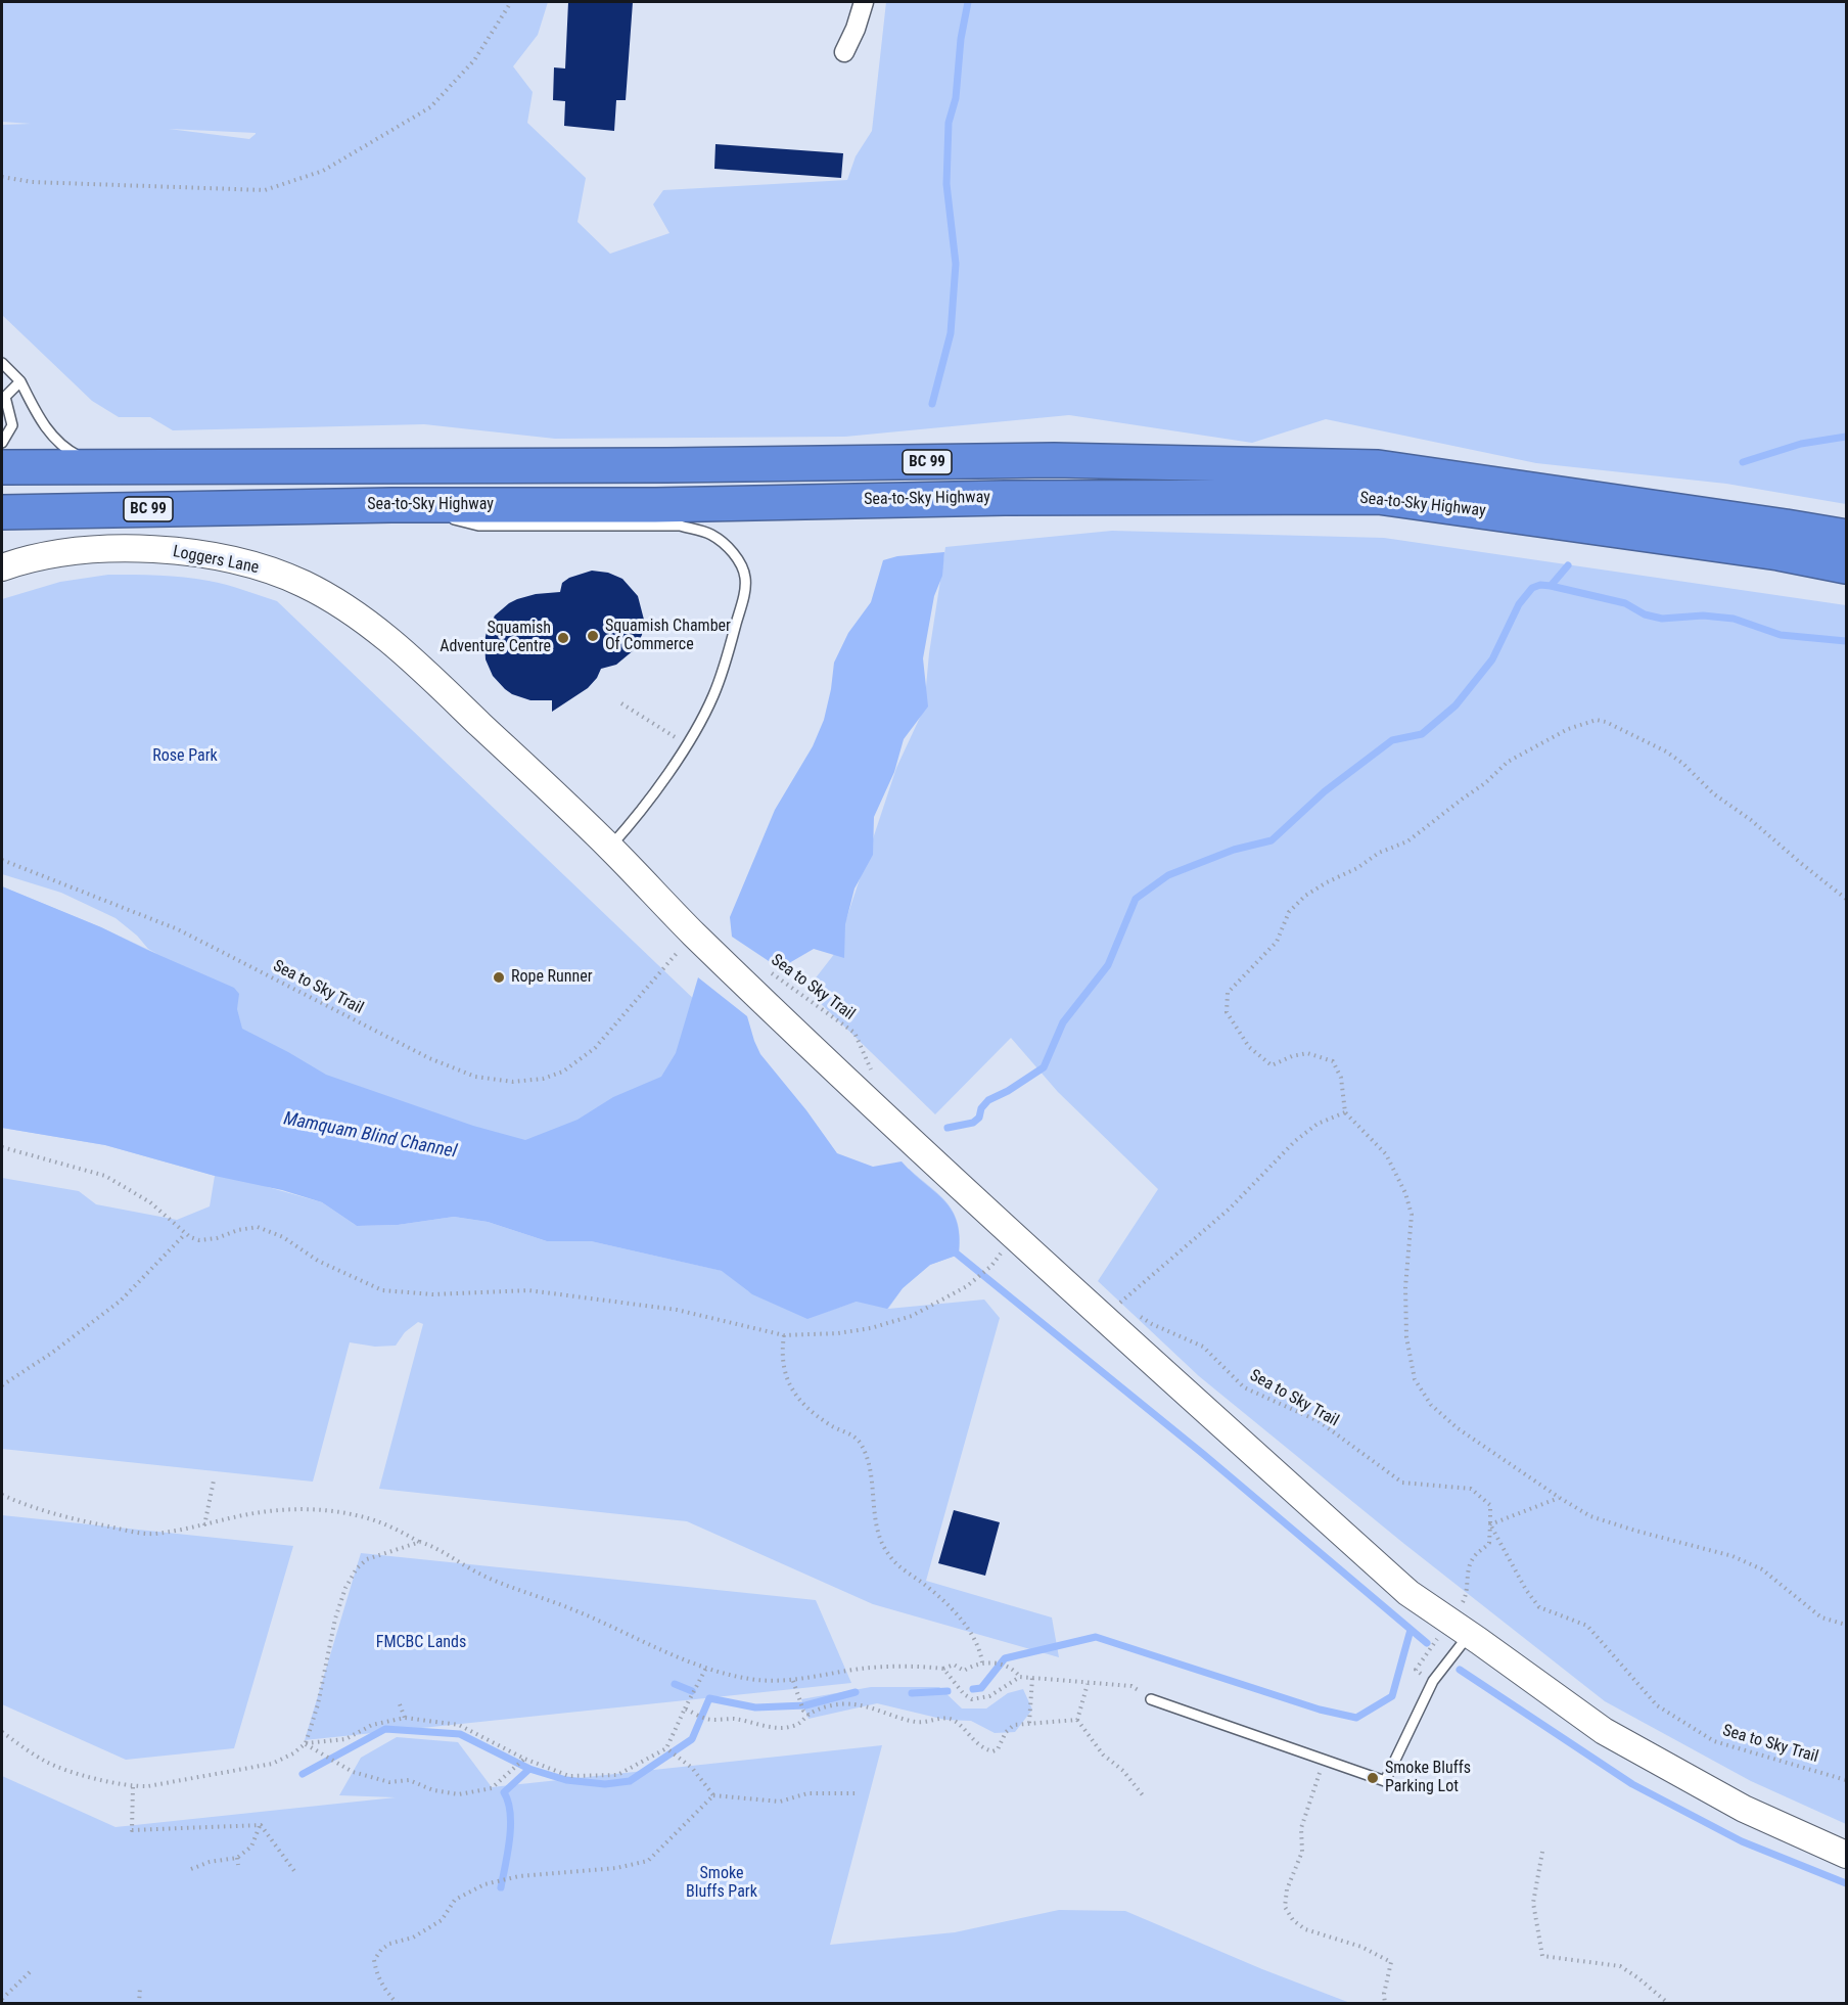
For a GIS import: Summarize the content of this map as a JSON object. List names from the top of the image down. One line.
{"streets":{"highway":["BC 99","Sea-to-Sky Highway"],"street":["Loggers Lane"],"path":["Sea to Sky Trail"]},"water":["Mamquam Blind Channel"],"parks":["Rose Park","FMCBC Lands","Smoke Bluffs Park"],"places":["Squamish Chamber Of Commerce","Squamish Adventure Centre","Rope Runner","Smoke Bluffs Parking Lot"]}
